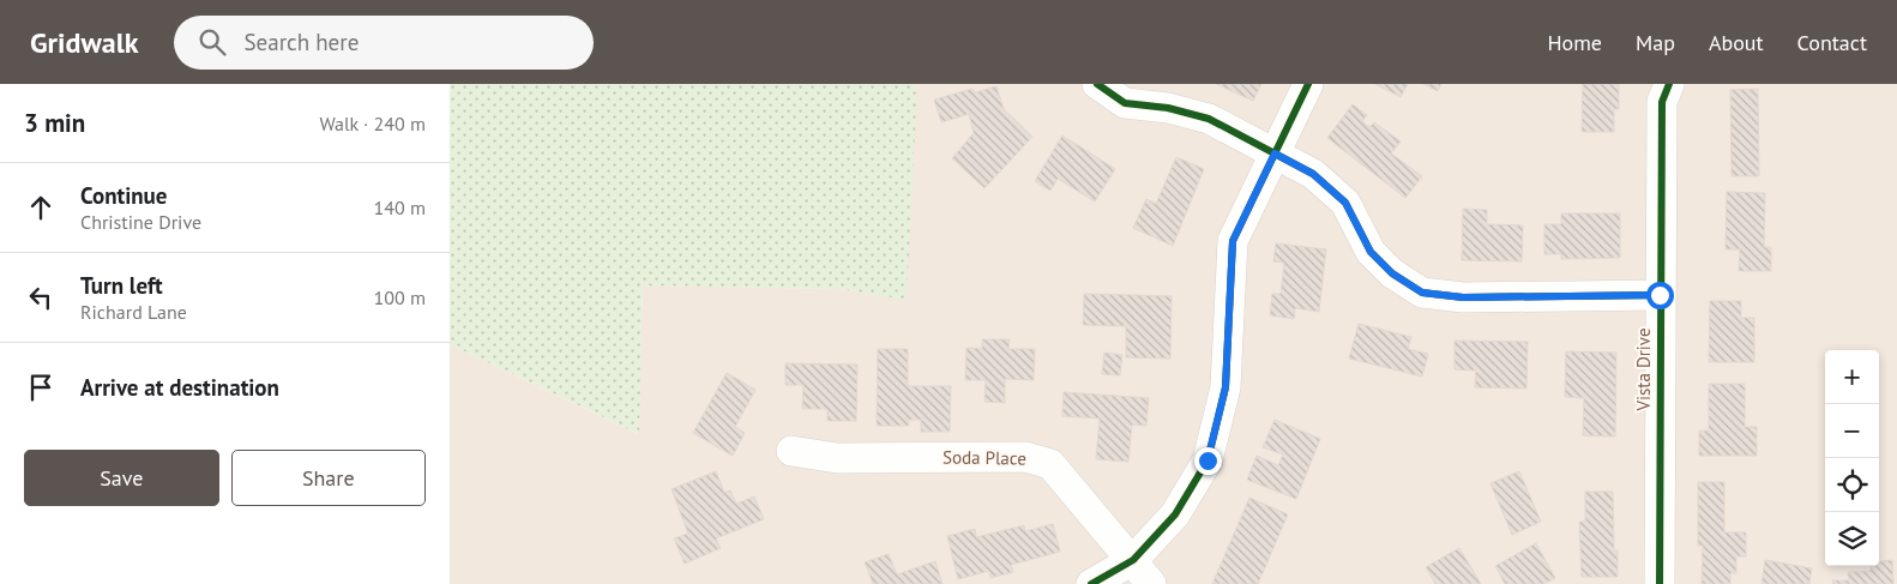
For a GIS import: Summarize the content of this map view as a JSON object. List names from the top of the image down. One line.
{"streets":{"street":["Vista Drive","Soda Place"]},"page":{"header":"Gridwalk","search":"Search here","nav":["Home","Map","About","Contact"],"heading":["3 min","Walk · 240 m"],"list":[["Continue","Christine Drive","140 m"],["Turn left","Richard Lane","100 m"],"Arrive at destination"],"map_buttons":["+","−"],"buttons":["Save","Share"]}}
